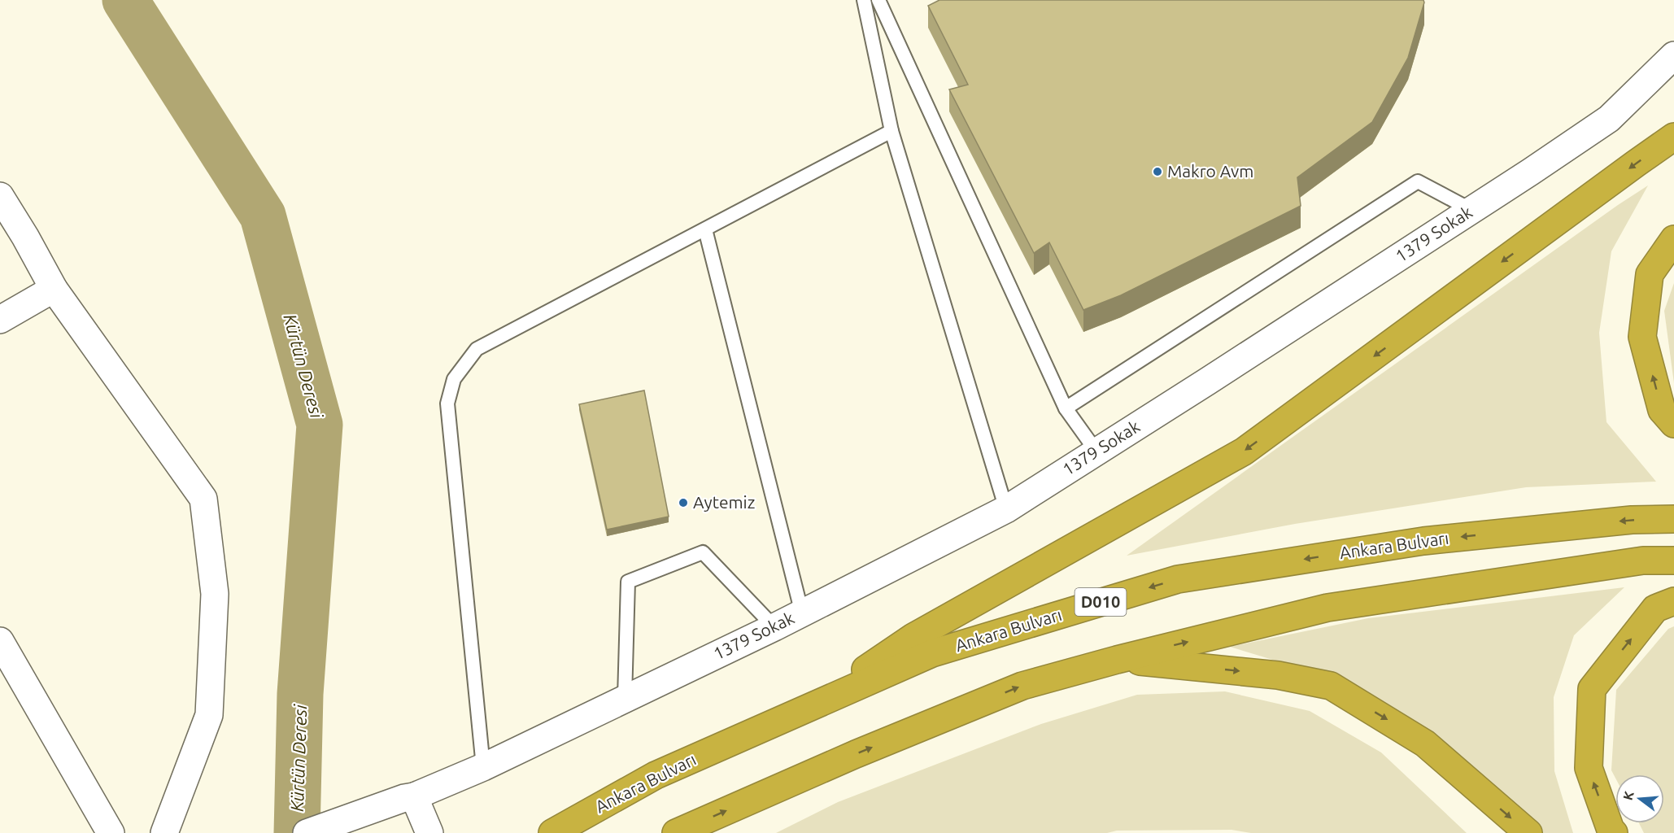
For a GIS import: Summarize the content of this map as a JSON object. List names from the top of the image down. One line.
{"streets":{"highway":["Ankara Bulvarı","D010"],"street":["1379 Sokak"]},"water":["Kürtün Deresi"],"places":["Makro Avm","Aytemiz"],"north":"left"}
